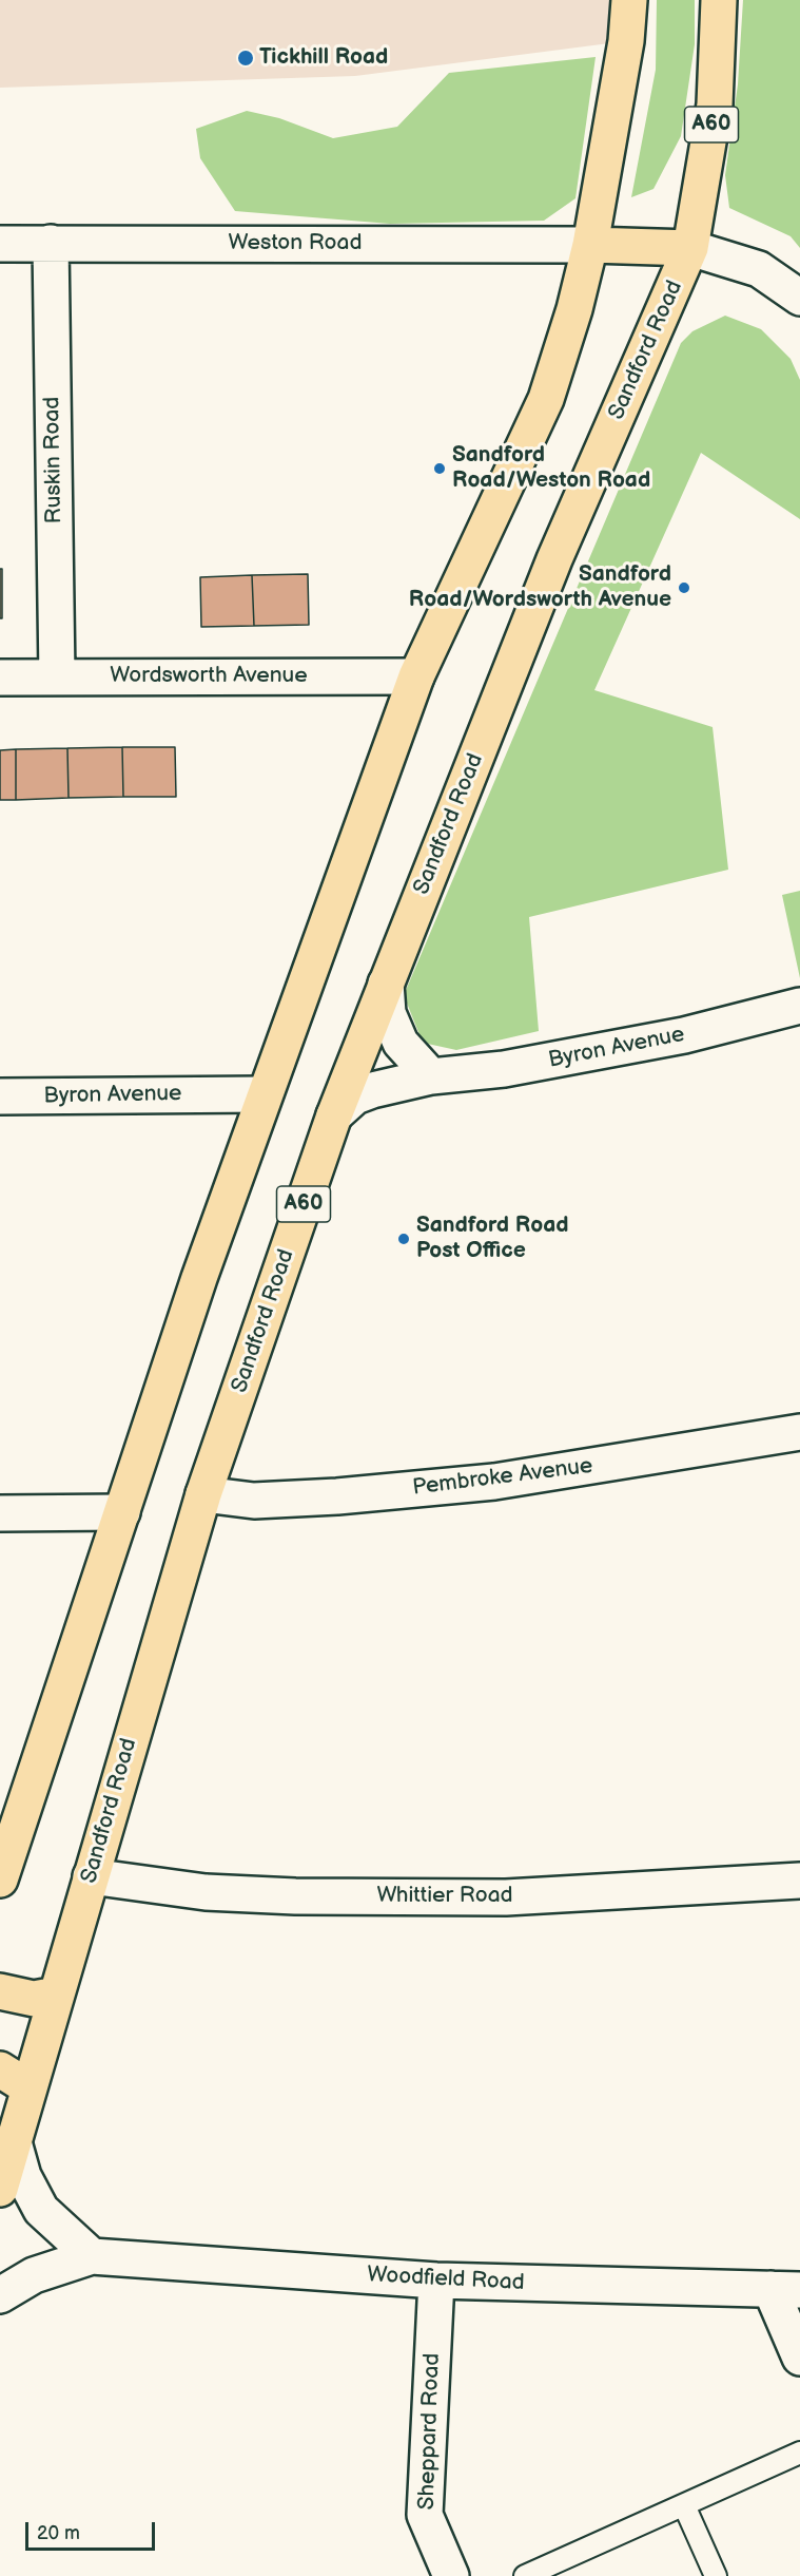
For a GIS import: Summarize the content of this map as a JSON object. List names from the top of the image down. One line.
{"streets":{"main road":["A60","Sandford Road"],"street":["Weston Road","Ruskin Road","Wordsworth Avenue","Byron Avenue","Pembroke Avenue","Whittier Road","Woodfield Road","Sheppard Road"]},"crossings":[["A60","Sandford Road"],["Weston Road","Sandford Road"],["Weston Road","Ruskin Road"],["Sandford Road","Byron Avenue"],["Sandford Road","Pembroke Avenue"],["Sandford Road","Whittier Road"],["Ruskin Road","Wordsworth Avenue"],["Woodfield Road","Sheppard Road"]],"places":["Tickhill Road","Sandford Road/Weston Road","Sandford Road/Wordsworth Avenue","Sandford Road Post Office"],"scale_bar":"20 m"}
